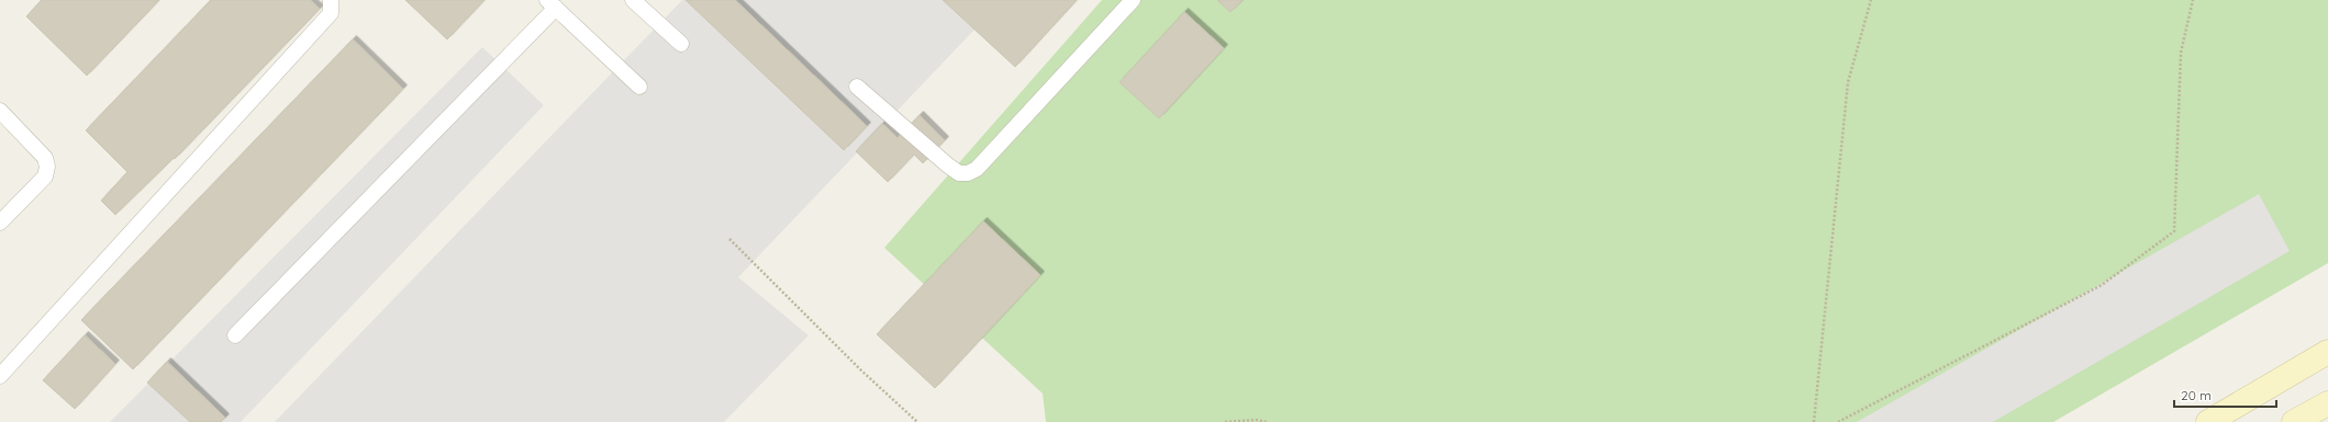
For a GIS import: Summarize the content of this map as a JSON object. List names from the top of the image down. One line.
{"scale_bar":"20 m"}
